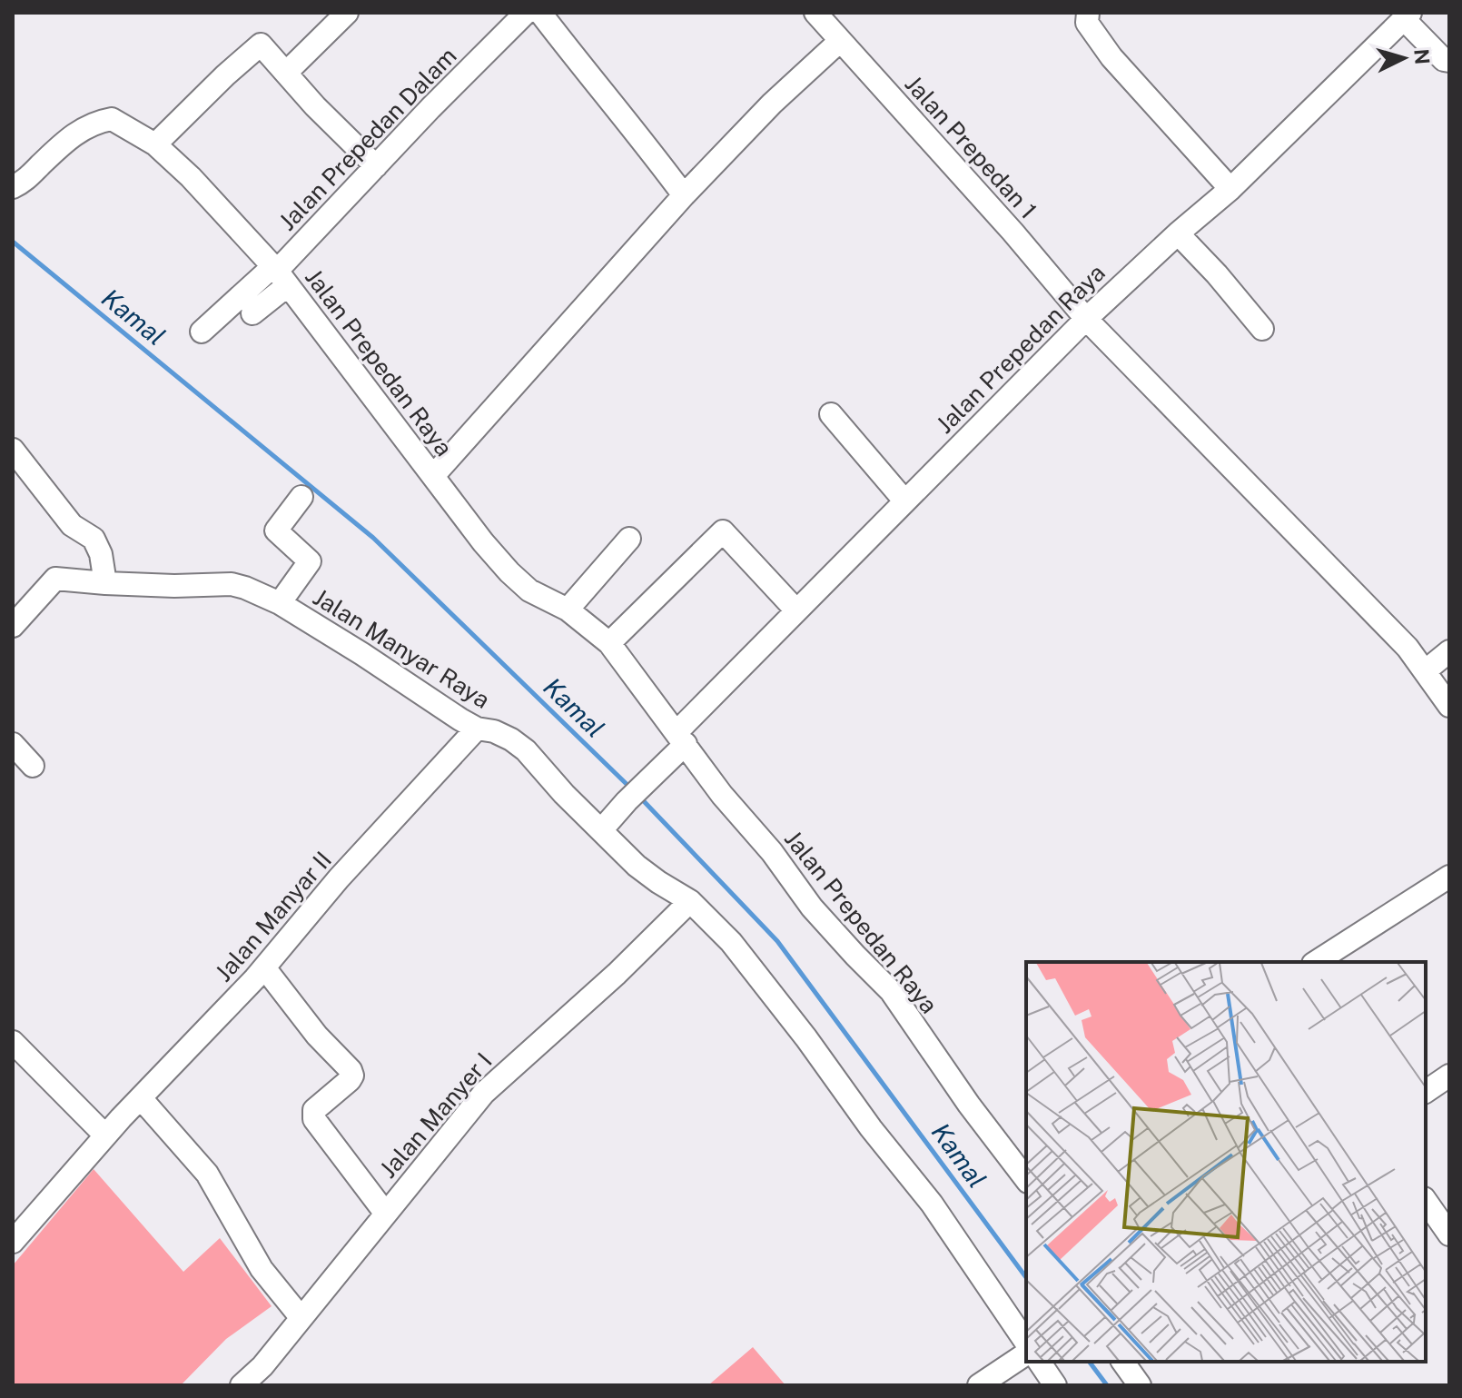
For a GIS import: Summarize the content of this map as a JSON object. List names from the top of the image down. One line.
{"streets":{"street":["Jalan Prepedan Dalam","Jalan Prepedan 1","Jalan Prepedan Raya","Jalan Manyar Raya","Jalan Manyar II","Jalan Manyer I"]},"crossings":[["Jalan Prepedan Dalam","Jalan Prepedan Raya"],["Jalan Prepedan 1","Jalan Prepedan Raya"],["Jalan Manyar Raya","Jalan Manyar II"],["Jalan Manyar Raya","Jalan Manyer I"]],"water":["Kamal"],"north":"right"}
